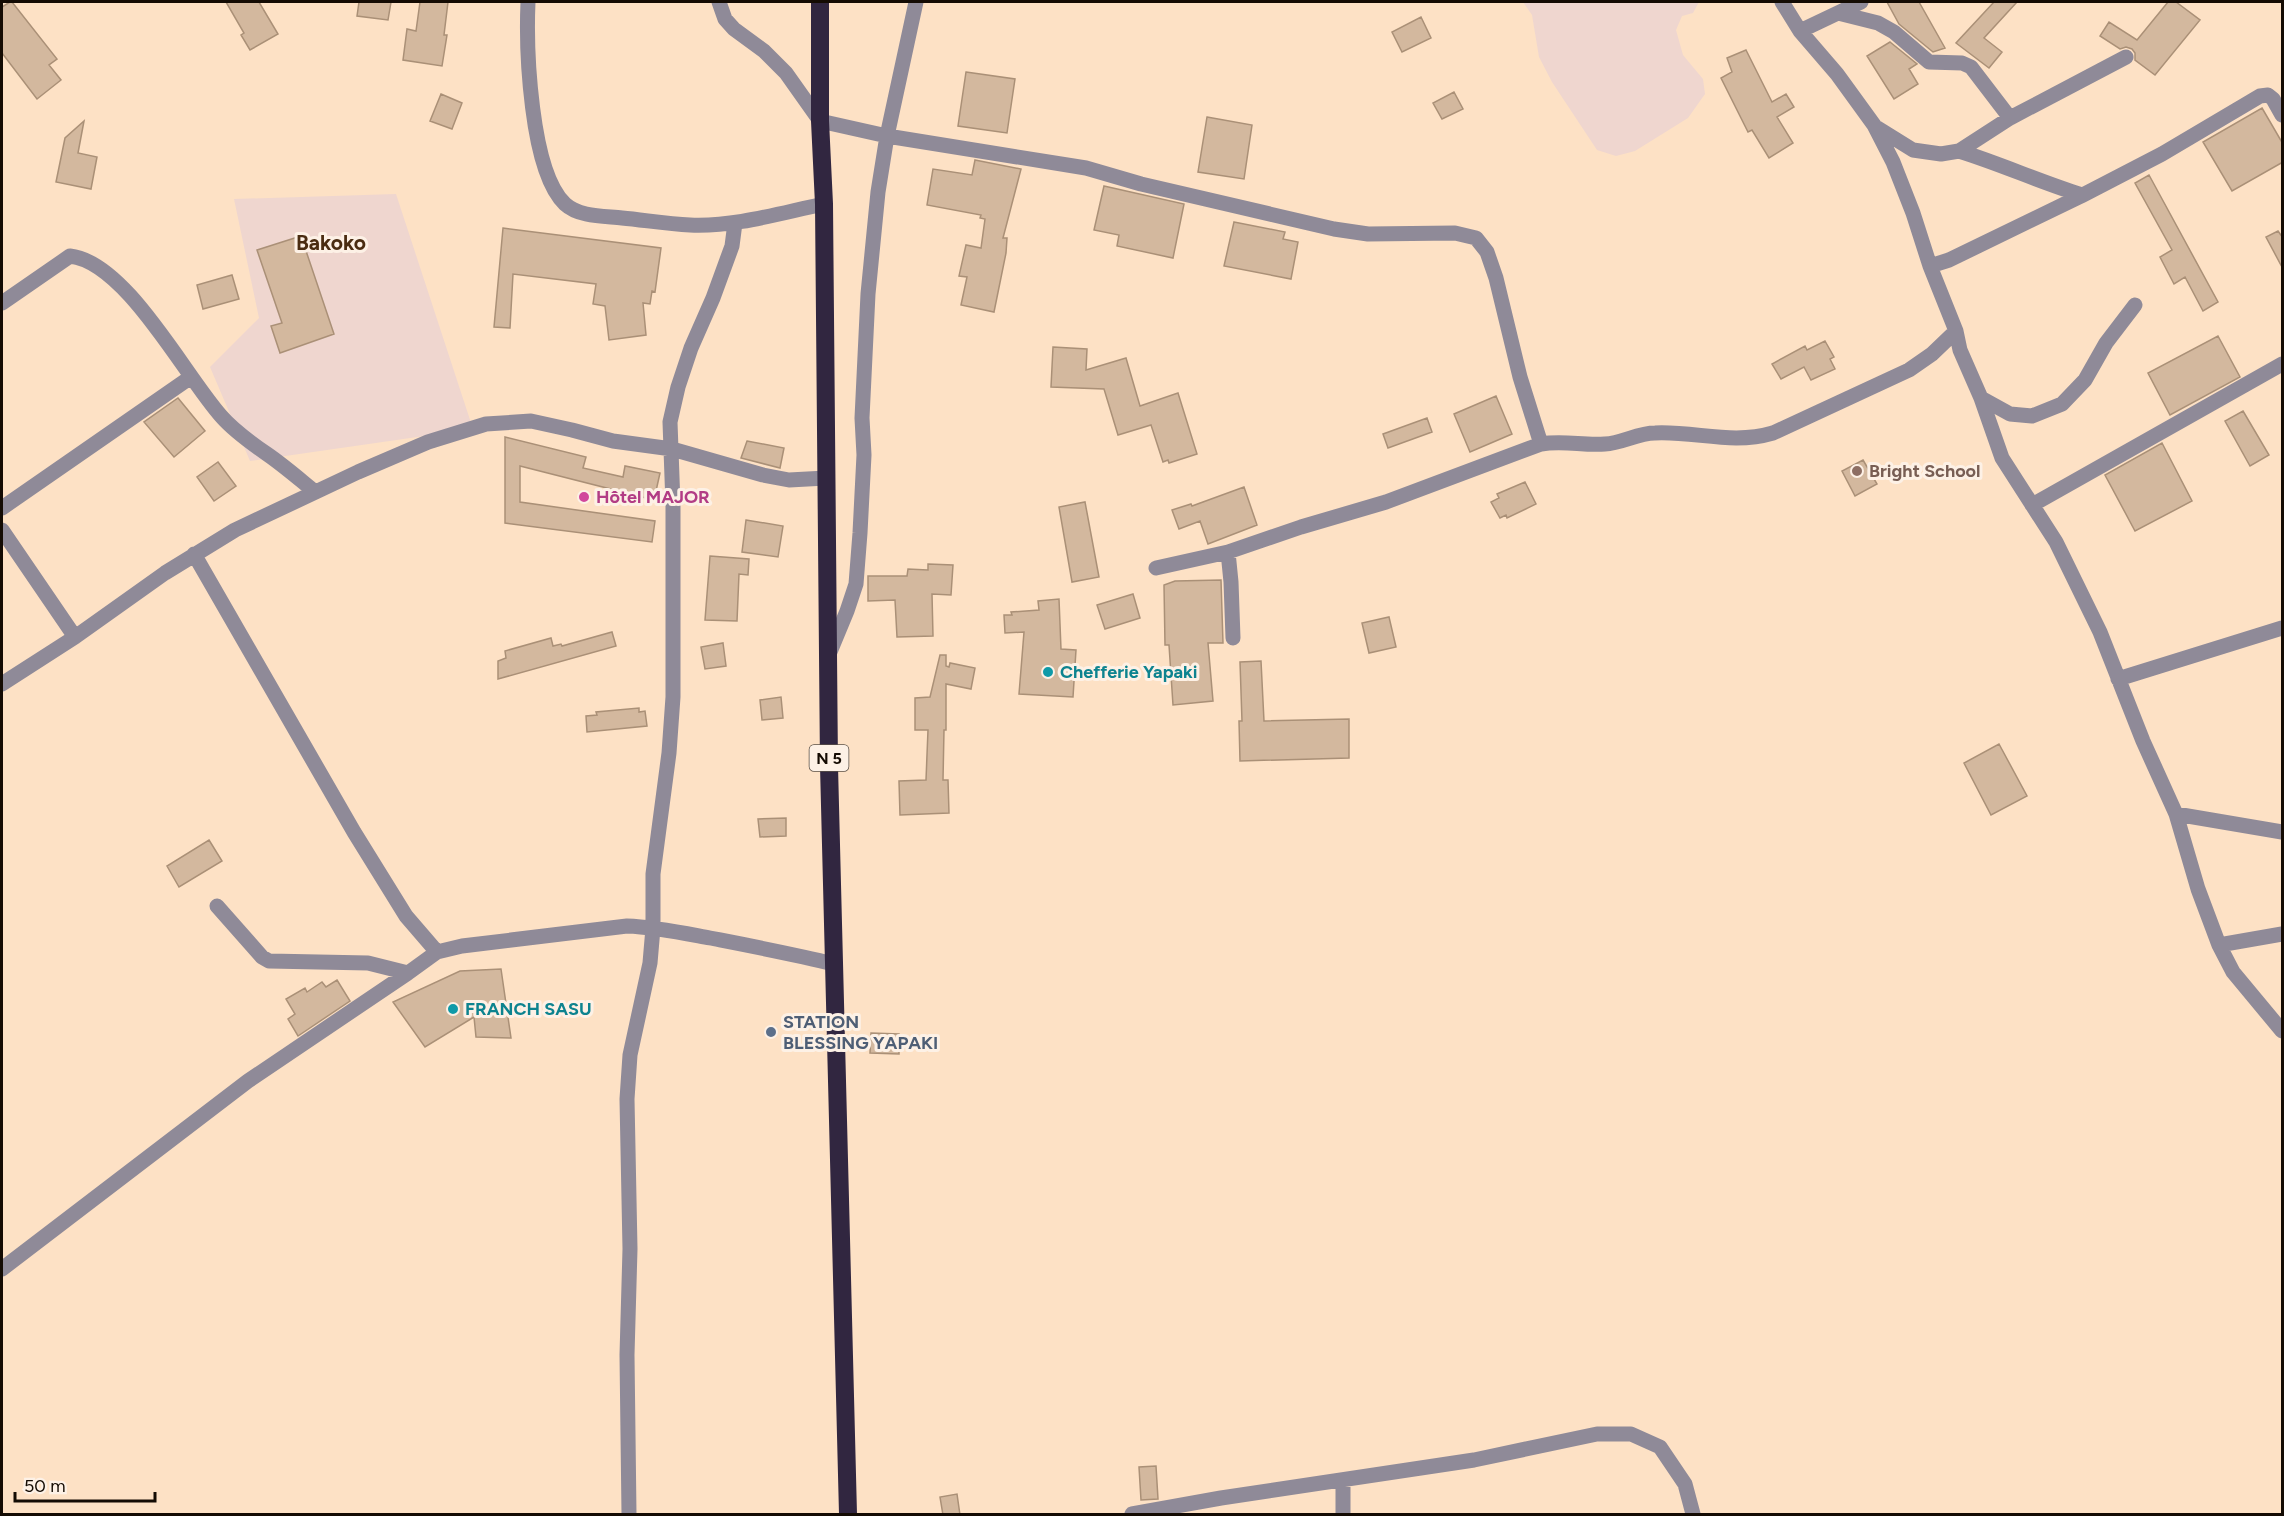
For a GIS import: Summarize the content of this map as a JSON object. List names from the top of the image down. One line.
{"streets":{"highway":["N 5"]},"districts":["Bakoko"],"places":["Bright School","Hôtel MAJOR","Chefferie Yapaki","FRANCH SASU","STATION BLESSING YAPAKI"],"scale_bar":"50 m"}
